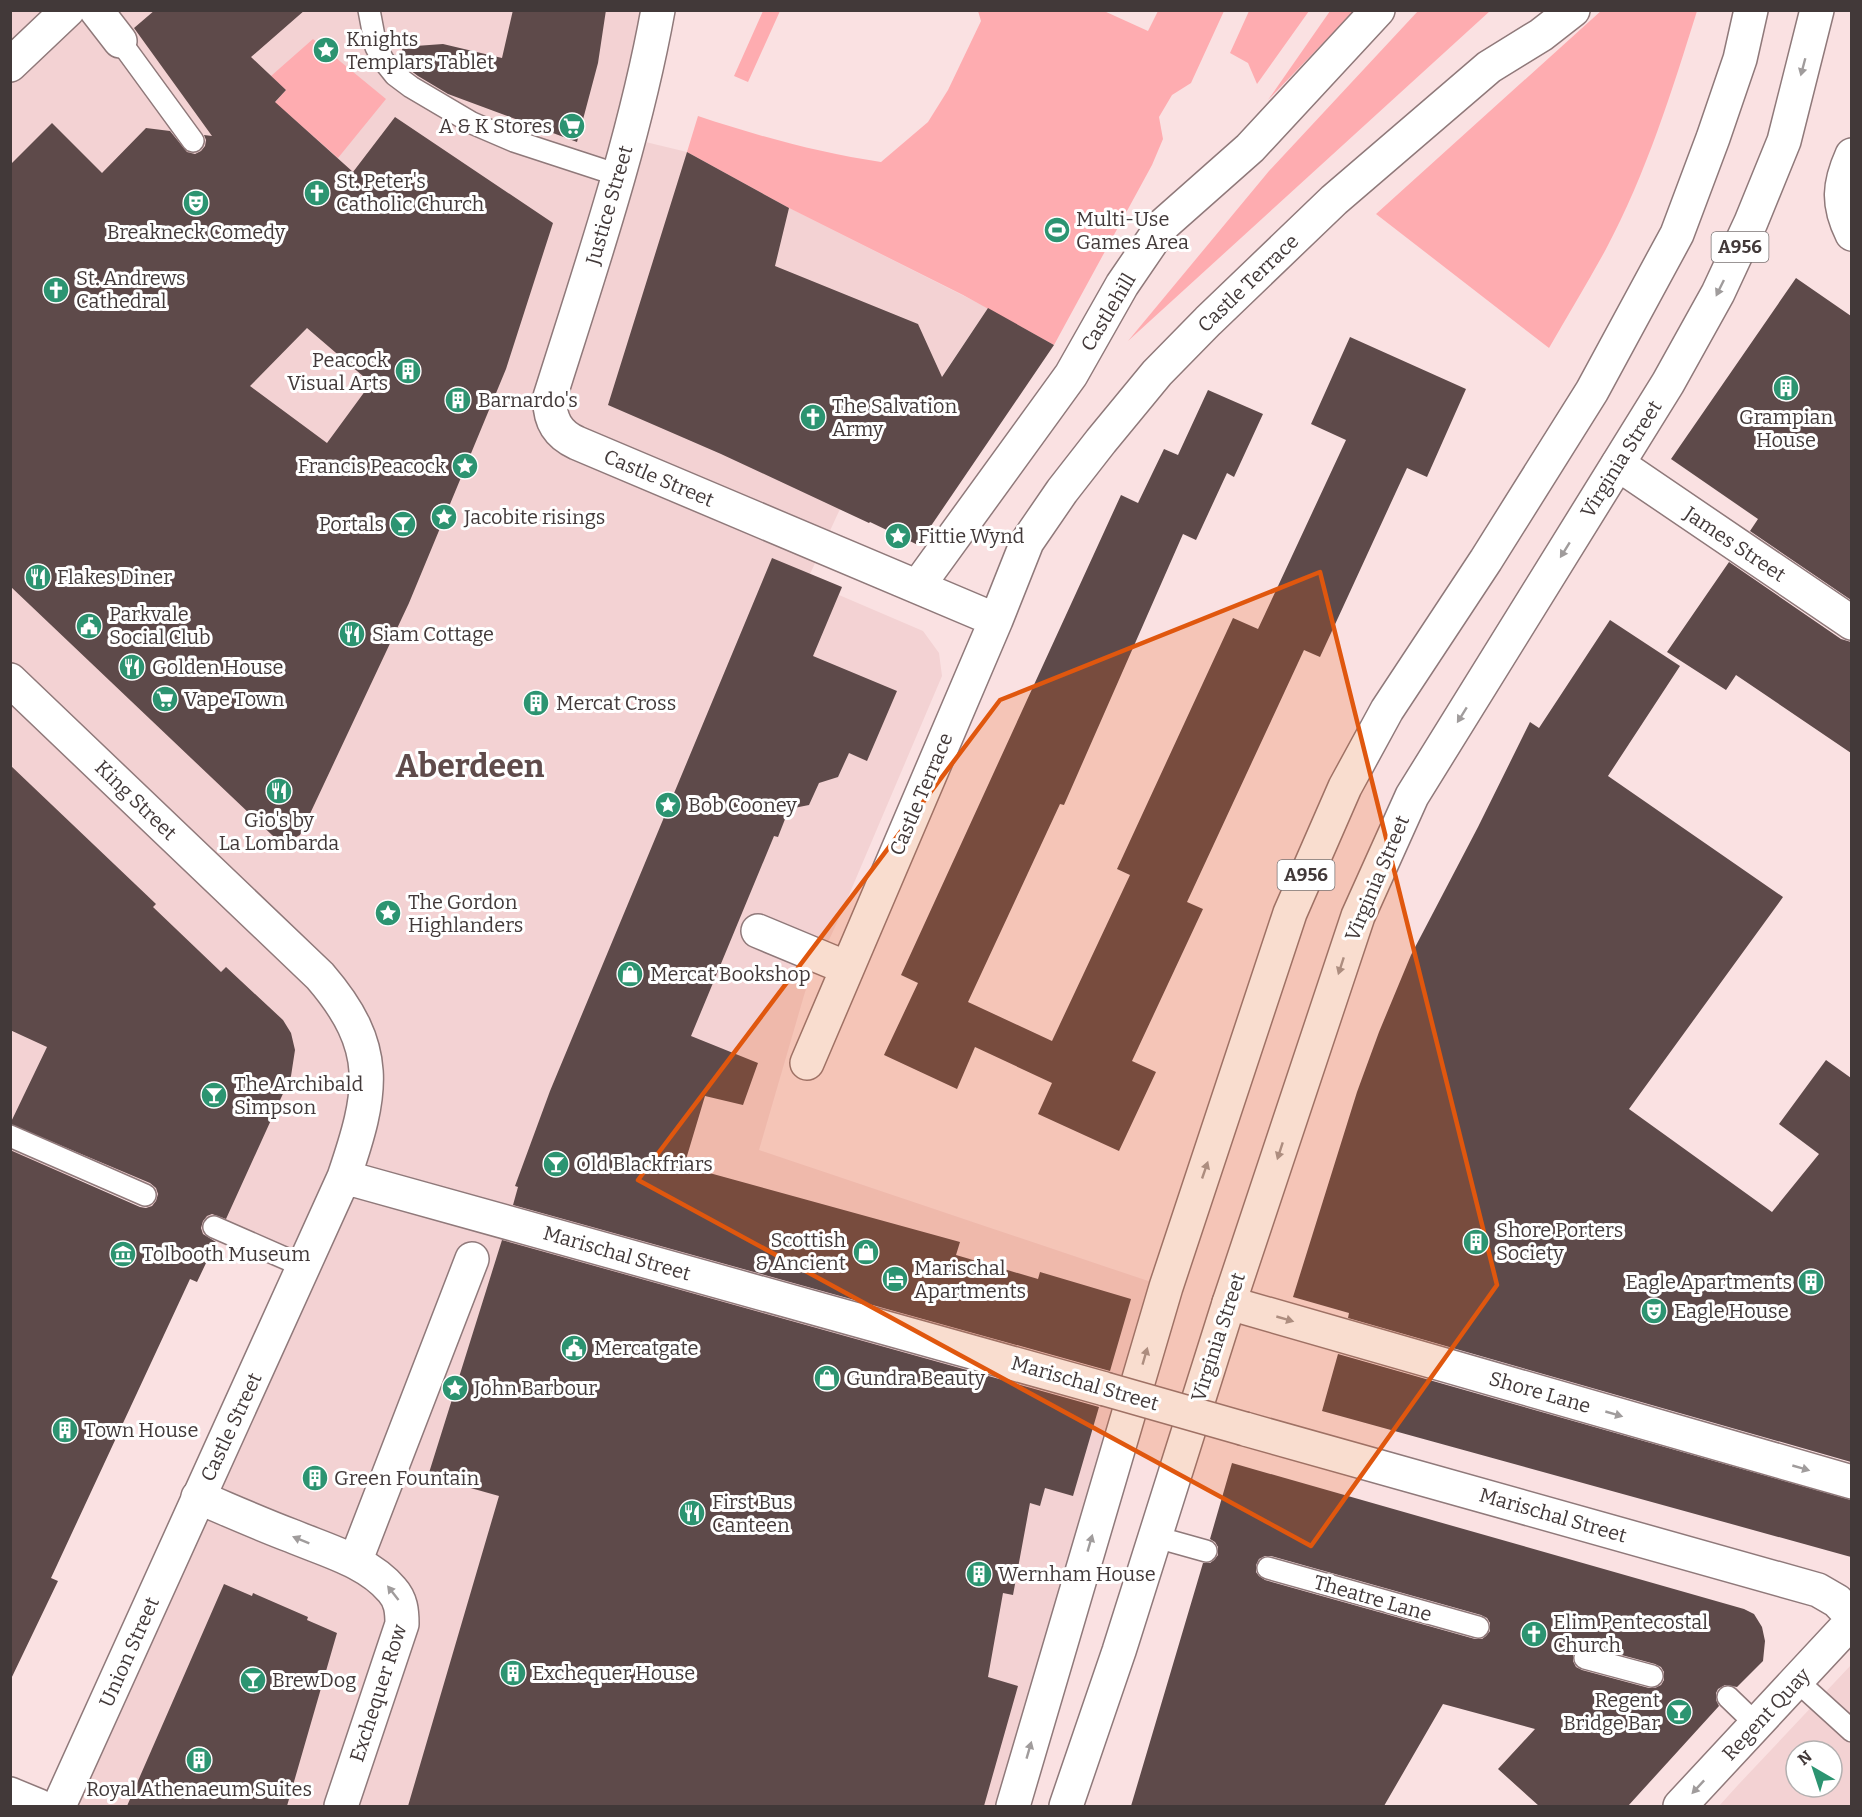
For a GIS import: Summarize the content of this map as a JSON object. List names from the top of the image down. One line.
{"streets":{"street":["Justice Street","A956","Castle Terrace","Castlehill","Virginia Street","Castle Street","James Street","King Street","Marischal Street","Shore Lane","Union Street","Exchequer Row","Regent Quay"],"lane":["Theatre Lane"]},"crossings":[["Justice Street","Castle Street"],["Castlehill","Castle Street"],["Virginia Street","James Street"],["Virginia Street","Shore Lane"],["Castle Street","King Street"],["Castle Street","Marischal Street"],["Castle Street","Union Street"],["Castle Street","Exchequer Row"],["Marischal Street","Regent Quay"]],"one_way":["Shore Lane","Exchequer Row","Regent Quay"],"districts":["Aberdeen"],"places":{"place":["Knights Templars Tablet","Francis Peacock","Jacobite risings","Fittie Wynd","Bob Cooney","The Gordon Highlanders","John Barbour"],"supermarket":["A & K Stores","Vape Town"],"church":["St. Peter's Catholic Church","St. Andrews Cathedral","The Salvation Army","Elim Pentecostal Church"],"theatre":["Breakneck Comedy","Eagle House"],"sports":["Multi-Use Games Area"],"building":["Peacock Visual Arts","Grampian House","Barnardo's","Mercat Cross","Shore Porters Society","Eagle Apartments","Town House","Green Fountain","Wernham House","Exchequer House","Royal Athenaeum Suites"],"bar":["Portals","The Archibald Simpson","Old Blackfriars","BrewDog","Regent Bridge Bar"],"restaurant":["Flakes Diner","Siam Cottage","Golden House","Gio's by La Lombarda","First Bus Canteen"],"public building":["Parkvale Social Club","Mercatgate"],"shop":["Mercat Bookshop","Scottish & Ancient","Gundra Beauty"],"museum":["Tolbooth Museum"],"hotel":["Marischal Apartments"]},"north":"top left"}
